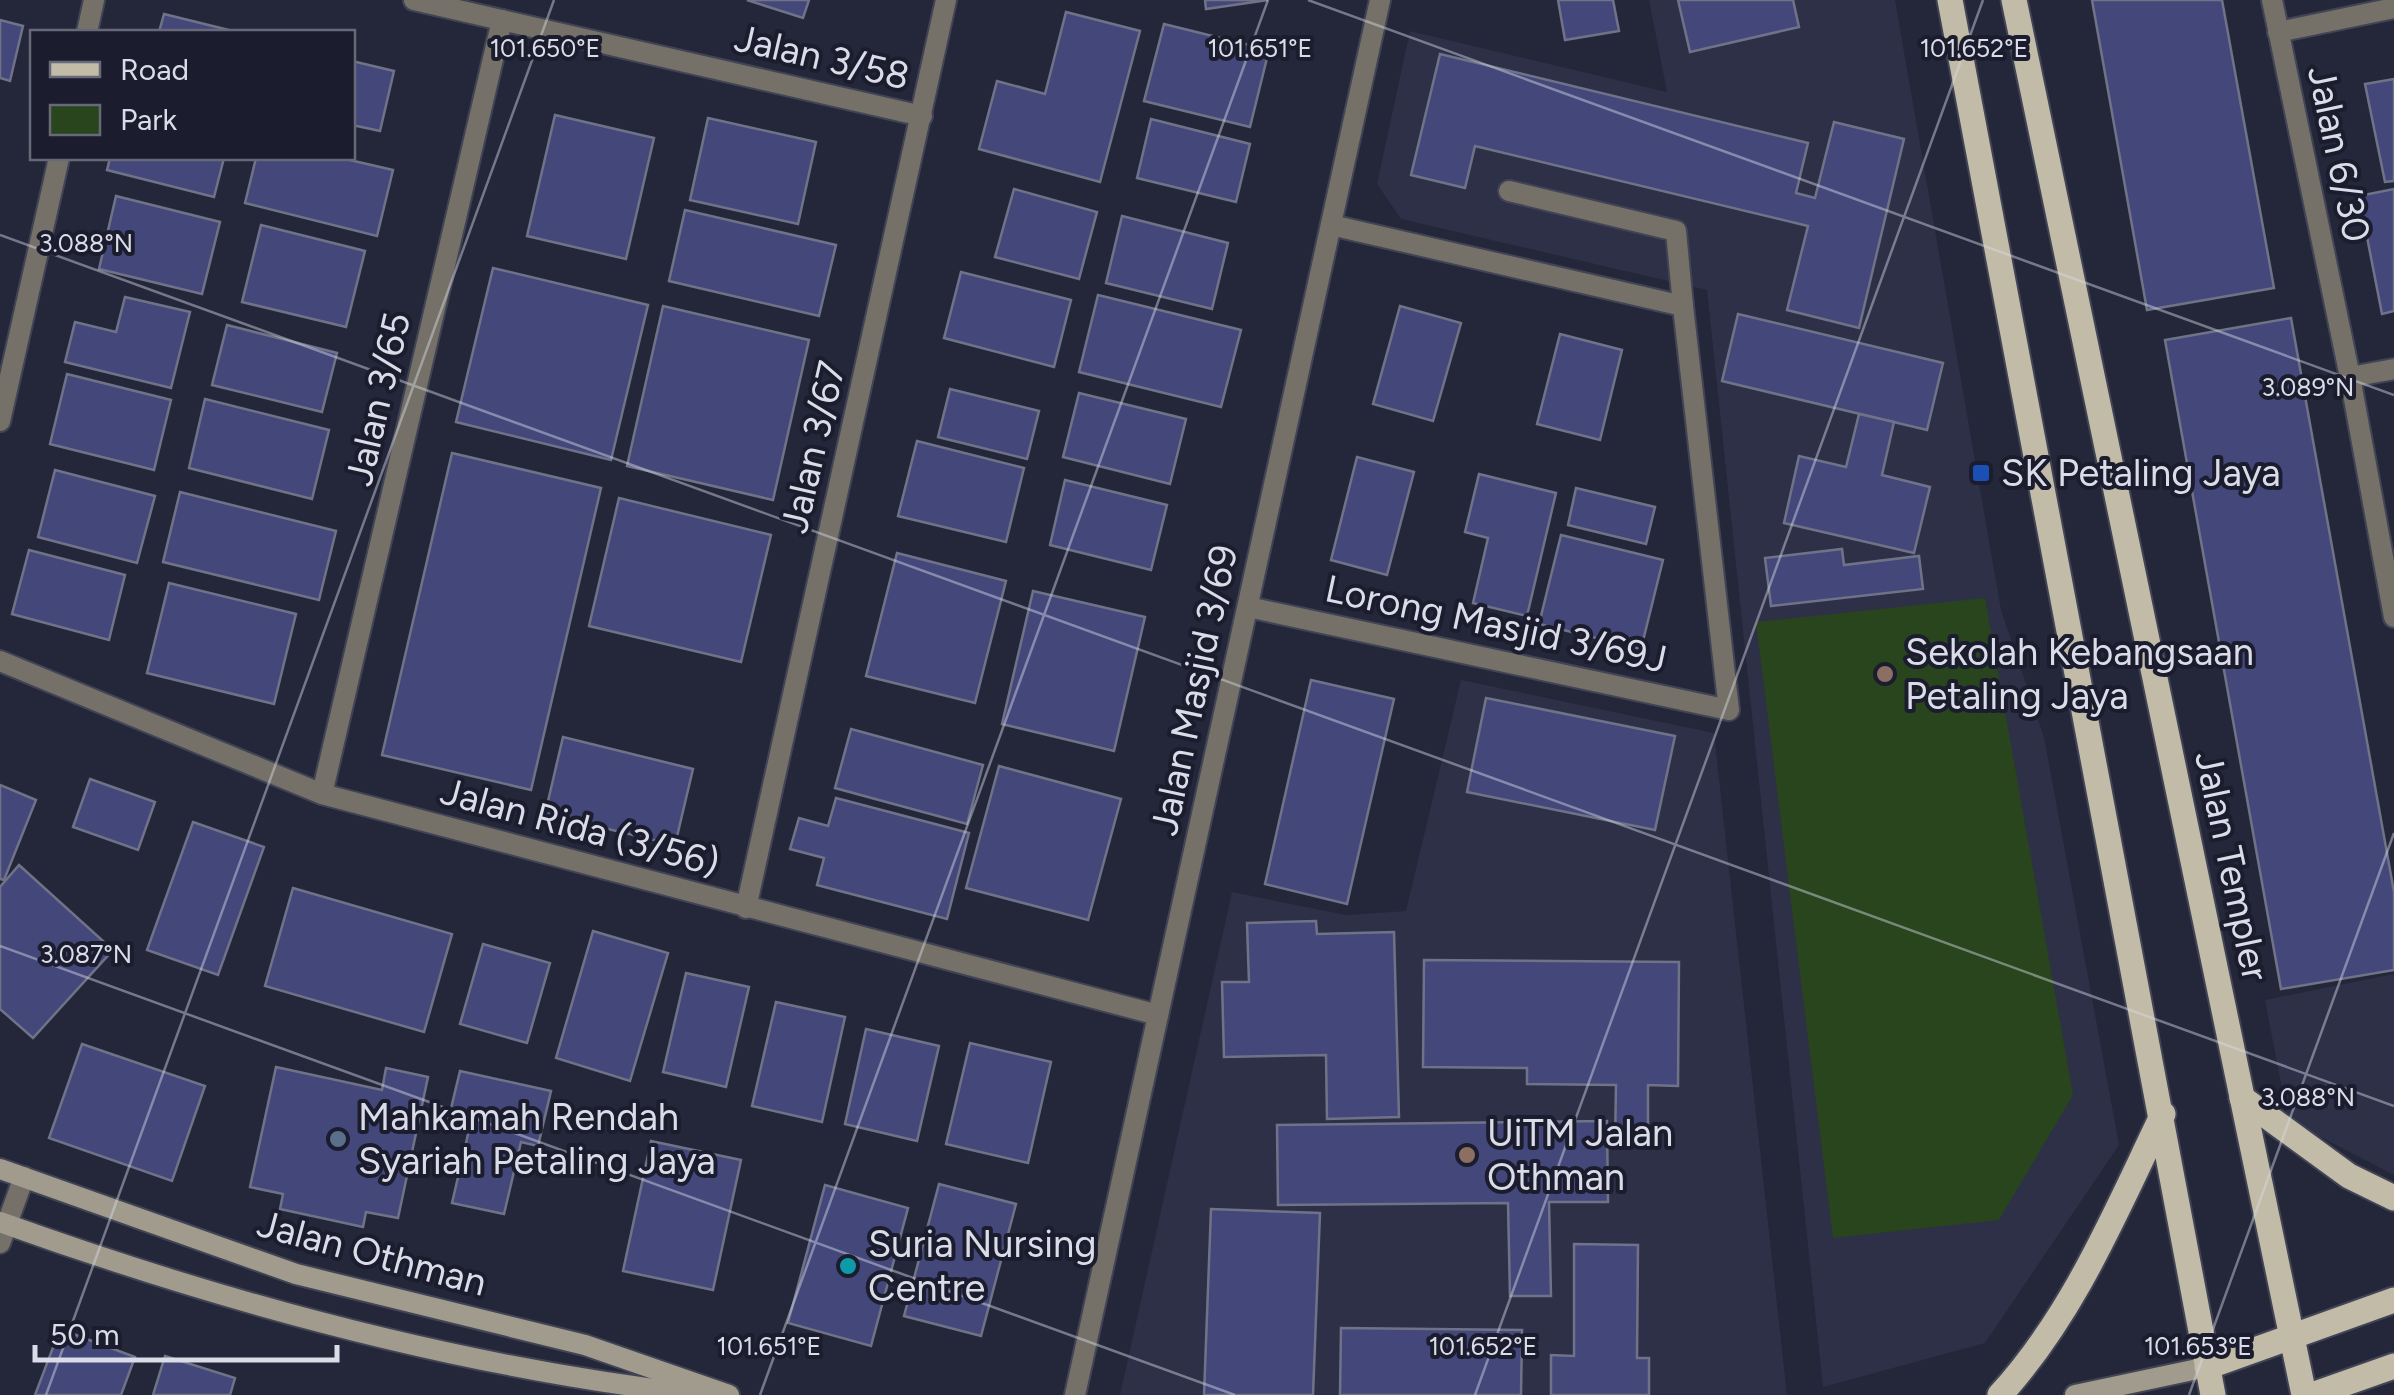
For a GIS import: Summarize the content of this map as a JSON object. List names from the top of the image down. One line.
{"streets":{"main road":["Jalan Templer","Jalan Othman"],"street":["Jalan 3/58","Jalan 6/30","Jalan 3/65","Jalan 3/67","Lorong Masjid 3/69J","Jalan Masjid 3/69","Jalan Rida (3/56)"]},"crossings":[["Jalan 3/58","Jalan 3/65"],["Jalan 3/58","Jalan 3/67"],["Jalan 3/65","Jalan Rida (3/56)"],["Jalan 3/67","Jalan Rida (3/56)"],["Lorong Masjid 3/69J","Jalan Masjid 3/69"],["Jalan Masjid 3/69","Jalan Rida (3/56)"]],"places":{"transit":["SK Petaling Jaya"],"other":["Sekolah Kebangsaan Petaling Jaya","Mahkamah Rendah Syariah Petaling Jaya","UiTM Jalan Othman","Suria Nursing Centre"]},"legend":["Road","Park"],"scale_bar":"50 m","coordinates":["101.650°E","101.651°E","101.652°E","3.088°N","3.089°N","3.087°N","101.653°E"]}
